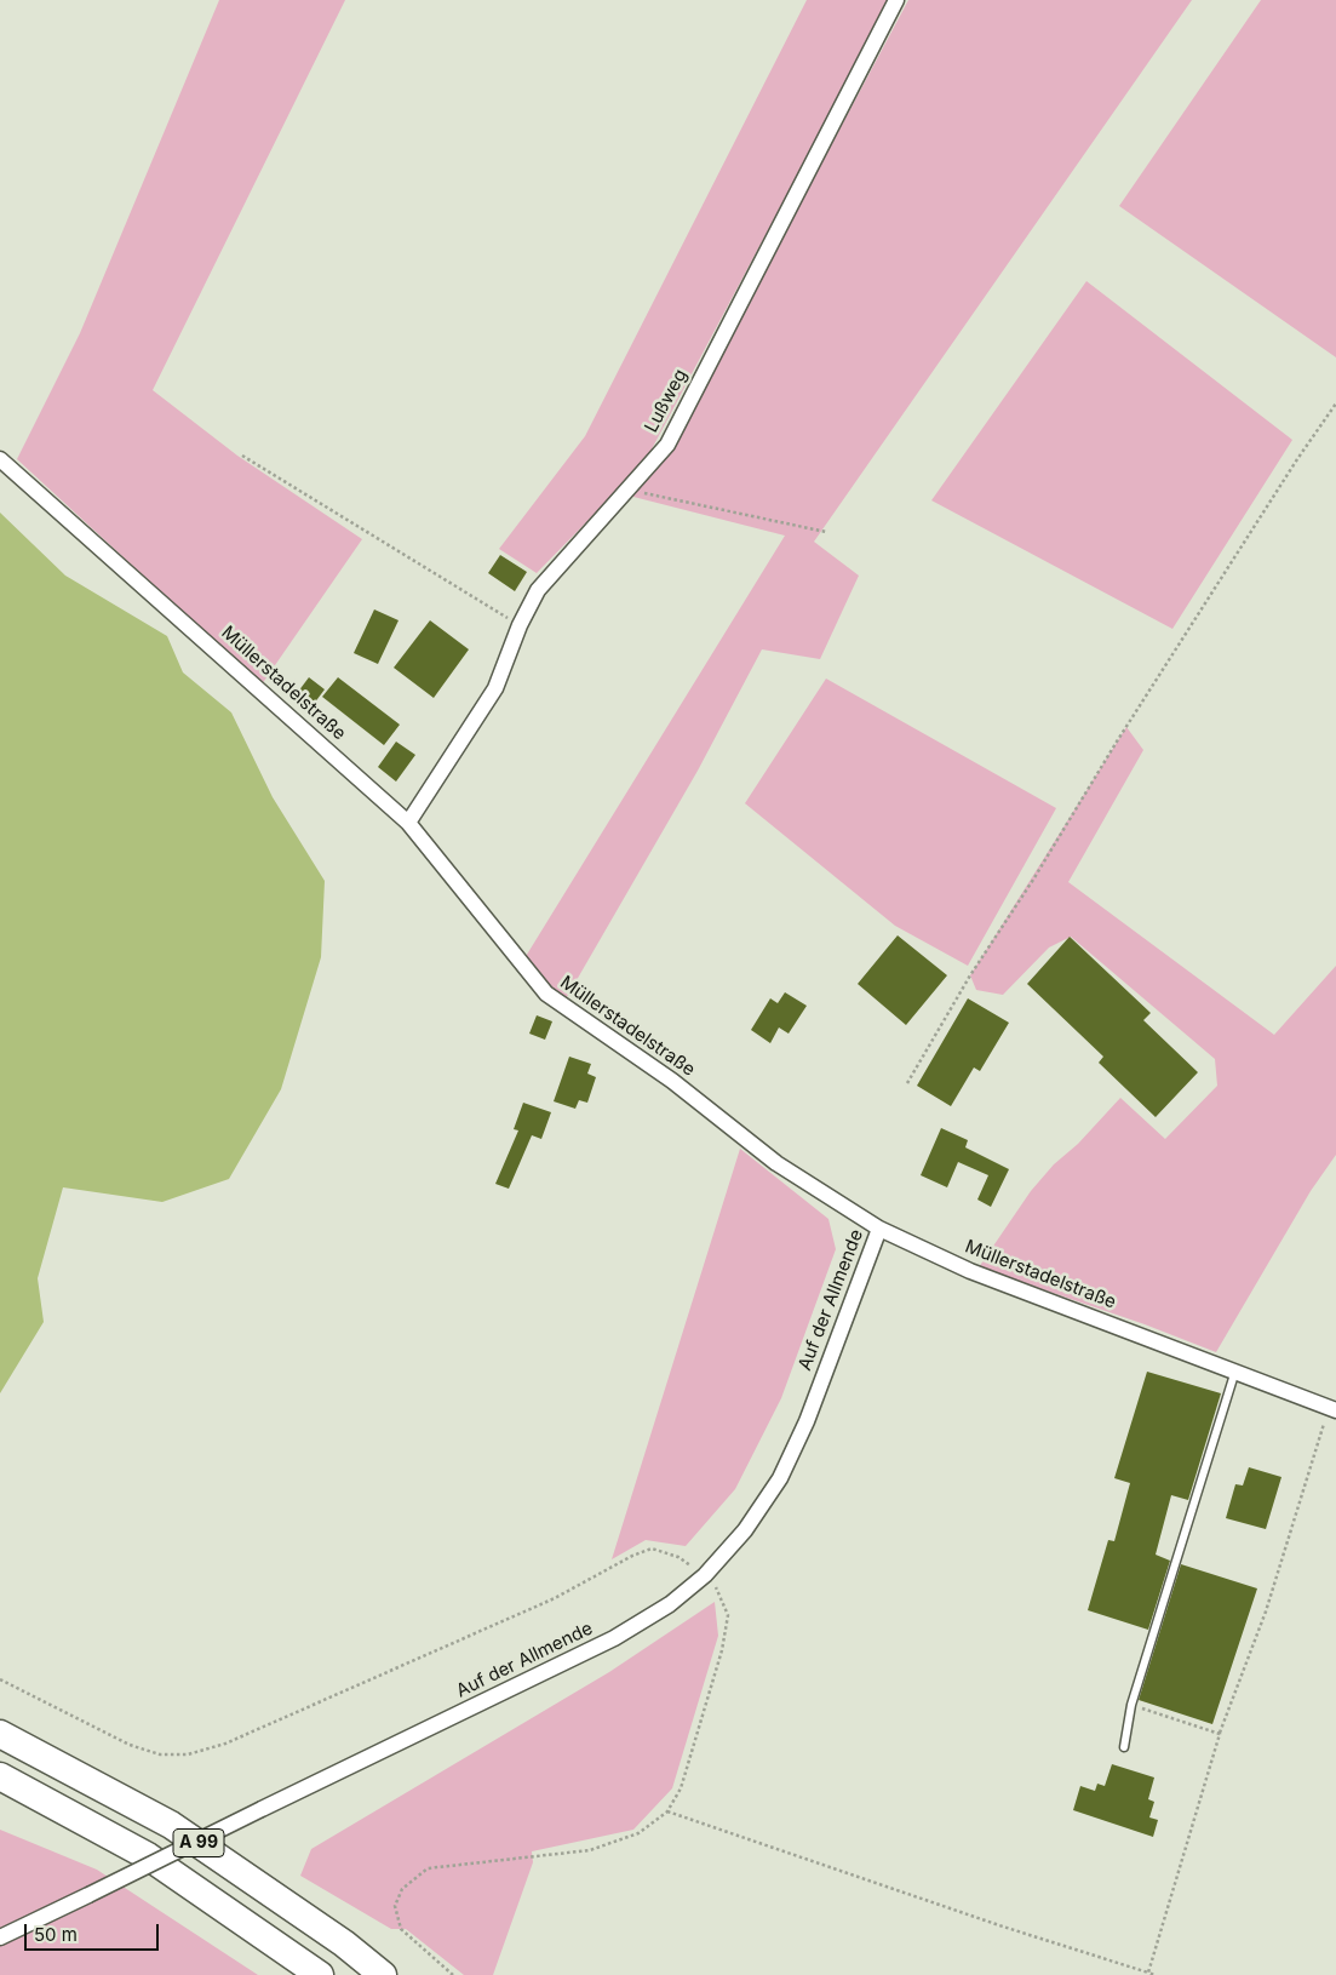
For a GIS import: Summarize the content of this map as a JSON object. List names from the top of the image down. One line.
{"streets":{"highway":["A 99"],"street":["Lußweg","Müllerstadelstraße","Auf der Allmende"]},"crossings":[["Lußweg","Müllerstadelstraße"],["Müllerstadelstraße","Auf der Allmende"]],"scale_bar":"50 m"}
